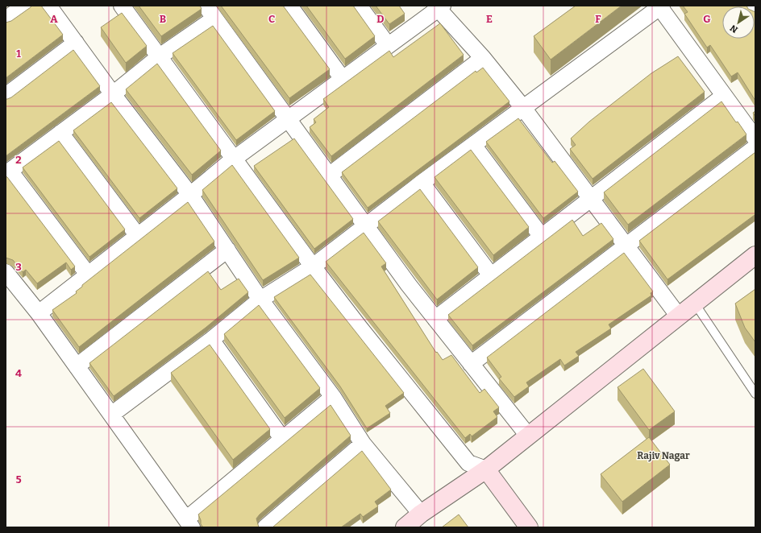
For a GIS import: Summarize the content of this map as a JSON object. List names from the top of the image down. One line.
{"districts":["Rajiv Nagar"],"north":"bottom left","grid":{"columns":["A","B","C","D","E","F","G"],"rows":["1","2","3","4","5"]}}
